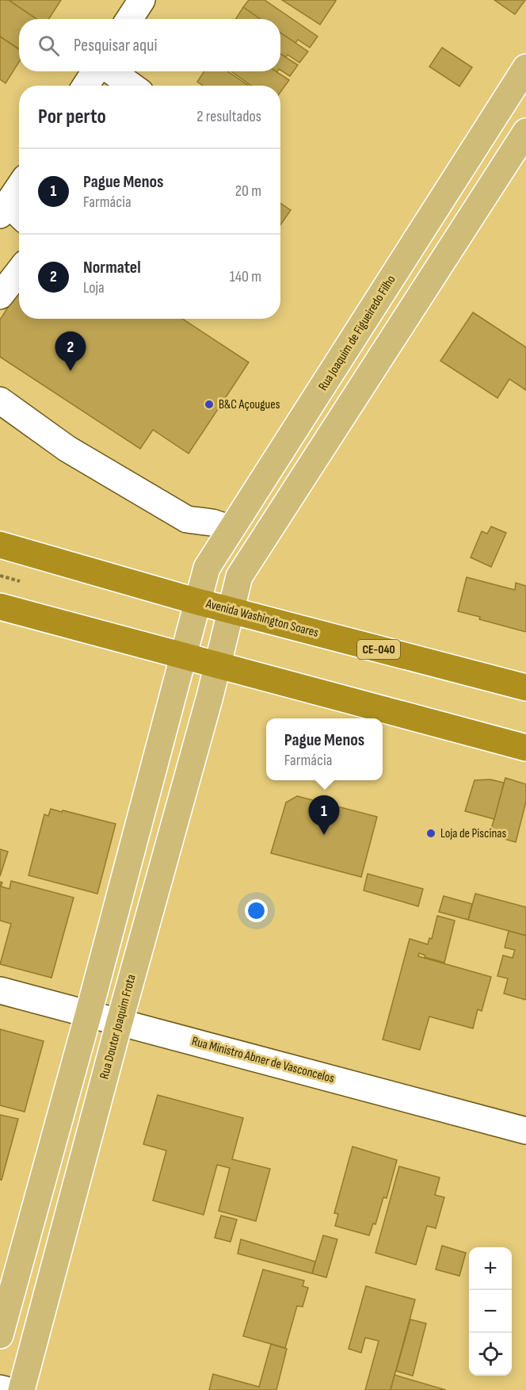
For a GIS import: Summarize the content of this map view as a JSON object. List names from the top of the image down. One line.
{"streets":{"highway":["Avenida Washington Soares","CE-040"],"main road":["Rua Joaquim de Figueiredo Filho","Rua Doutor Joaquim Frota"],"street":["Rua Ministro Abner de Vasconcelos"]},"crossings":[["Rua Joaquim de Figueiredo Filho","Avenida Washington Soares"],["Avenida Washington Soares","Rua Doutor Joaquim Frota"],["Rua Doutor Joaquim Frota","Rua Ministro Abner de Vasconcelos"]],"places":["B&C Açougues","Loja de Piscinas"],"page":{"search":"Pesquisar aqui","heading":["Por perto","2 resultados"],"list":[{"mark":"1","name":"Pague Menos","note":"Farmácia","value":"20 m"},{"mark":"2","name":"Normatel","note":"Loja","value":"140 m"}],"pins":["2","1"],"popup":["Pague Menos","Farmácia"],"map_buttons":["+","−"]}}
